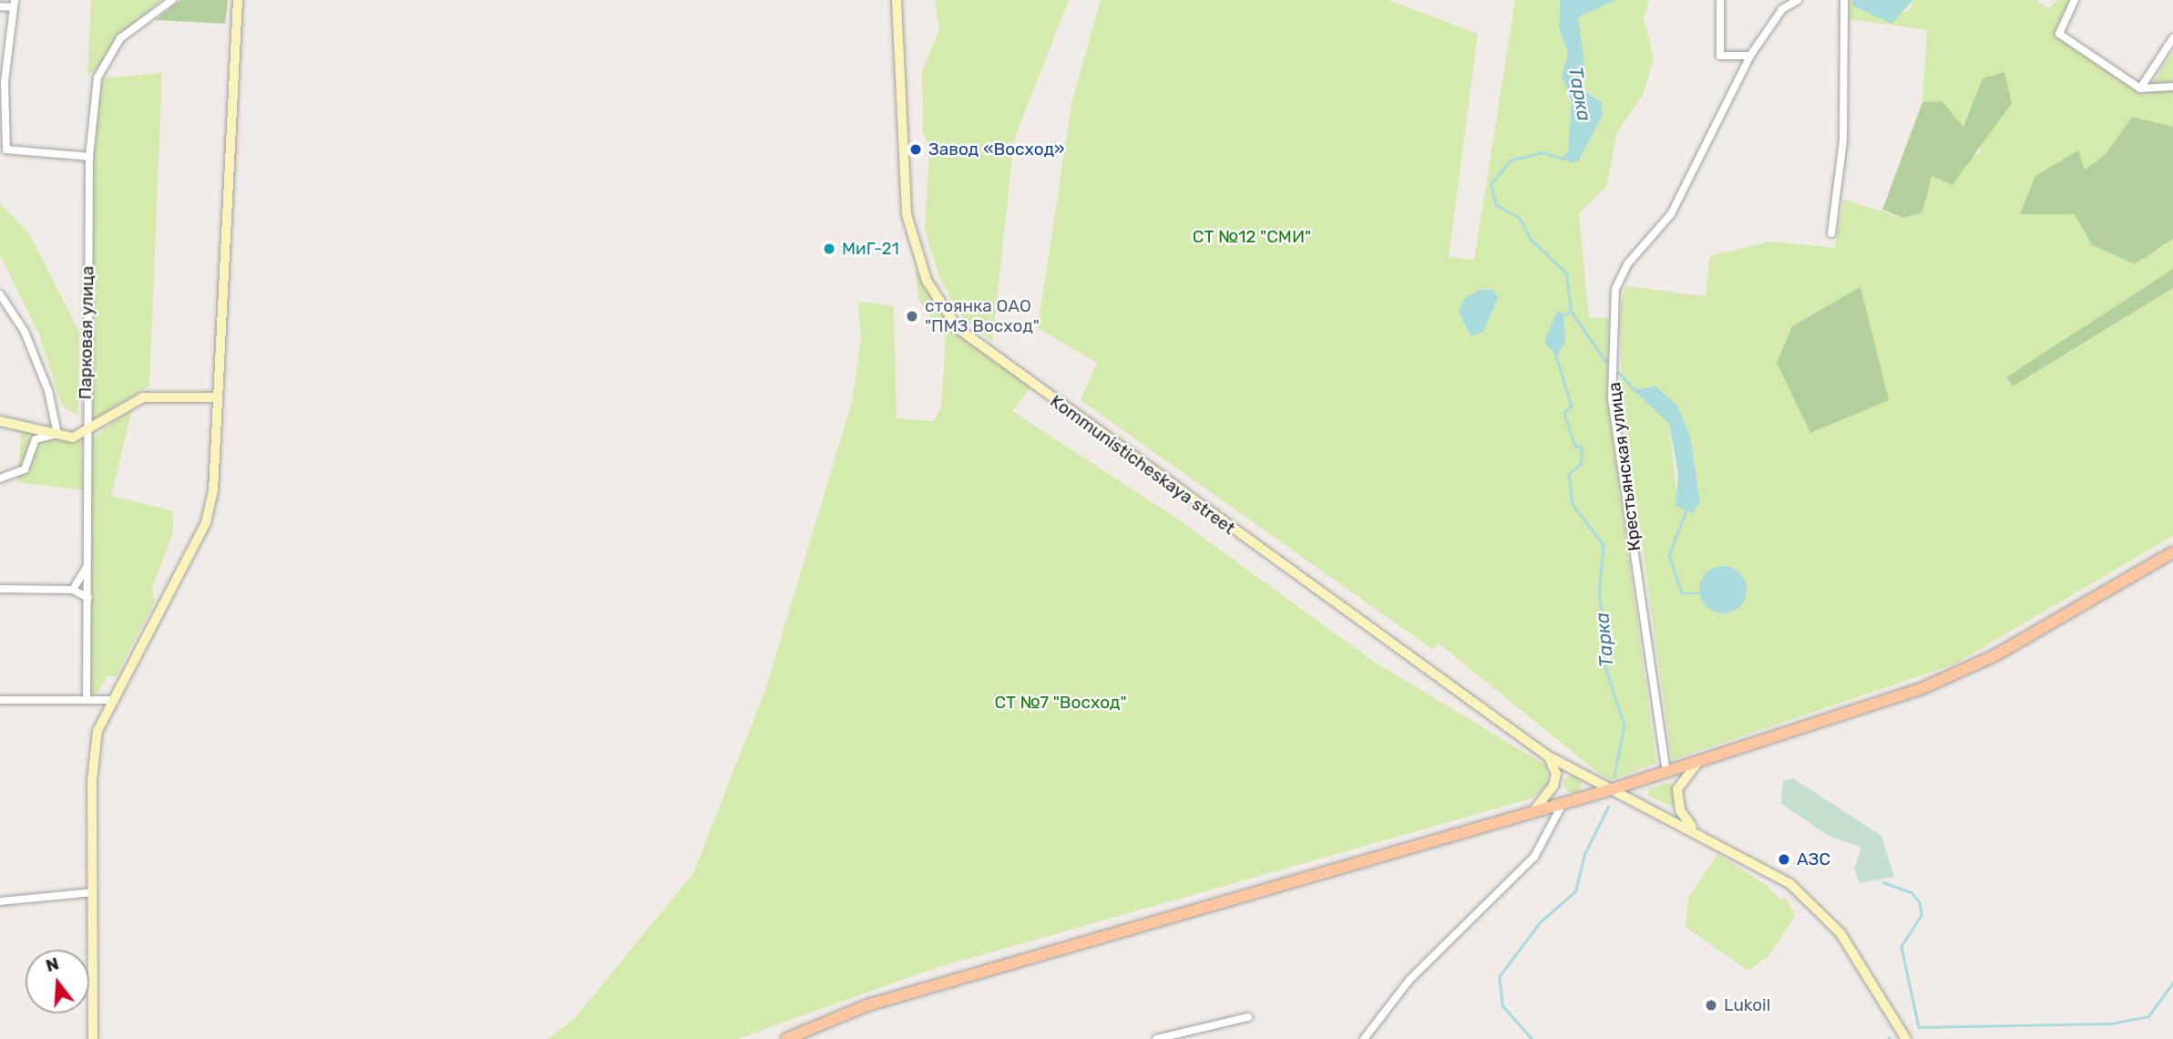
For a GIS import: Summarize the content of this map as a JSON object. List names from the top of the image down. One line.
{"streets":{"main road":["Kommunisticheskaya street"],"street":["Парковая улица","Крестьянская улица"]},"water":["Тарка"],"parks":["СТ №12 \"СМИ\"","СТ №7 \"Восход\""],"places":["Завод «Восход»","МиГ-21","стоянка ОАО \"ПМЗ Восход\"","АЗС","Lukoil"],"north":"top"}
